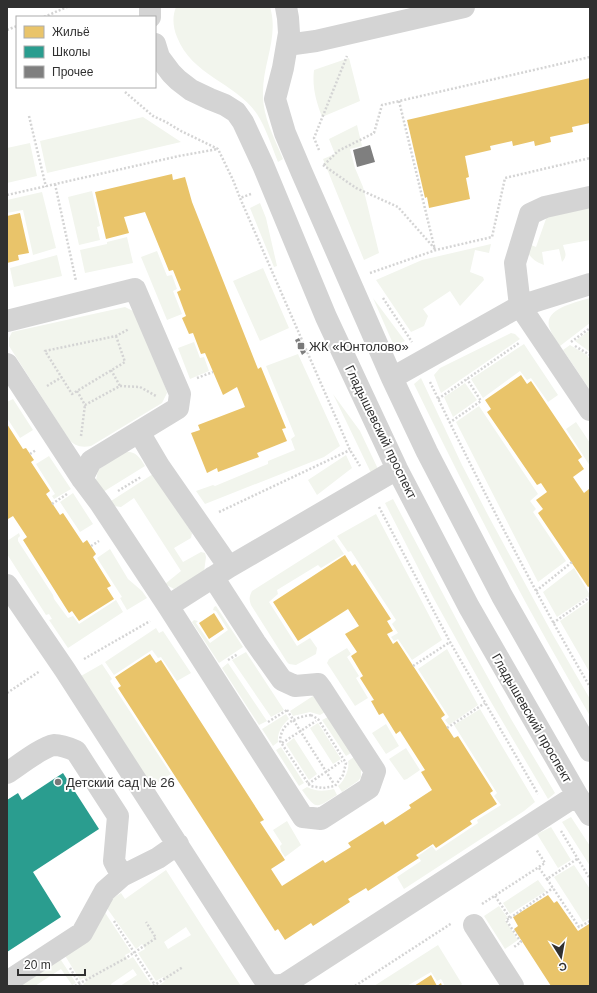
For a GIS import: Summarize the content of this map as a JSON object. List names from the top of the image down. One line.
{"streets":{"street":["Гладышевский проспект"]},"places":{"transit":["ЖК «Юнтолово»"],"other":["Детский сад № 26"]},"legend":["Жильё","Школы","Прочее"],"scale_bar":"20 m","north":"bottom"}
